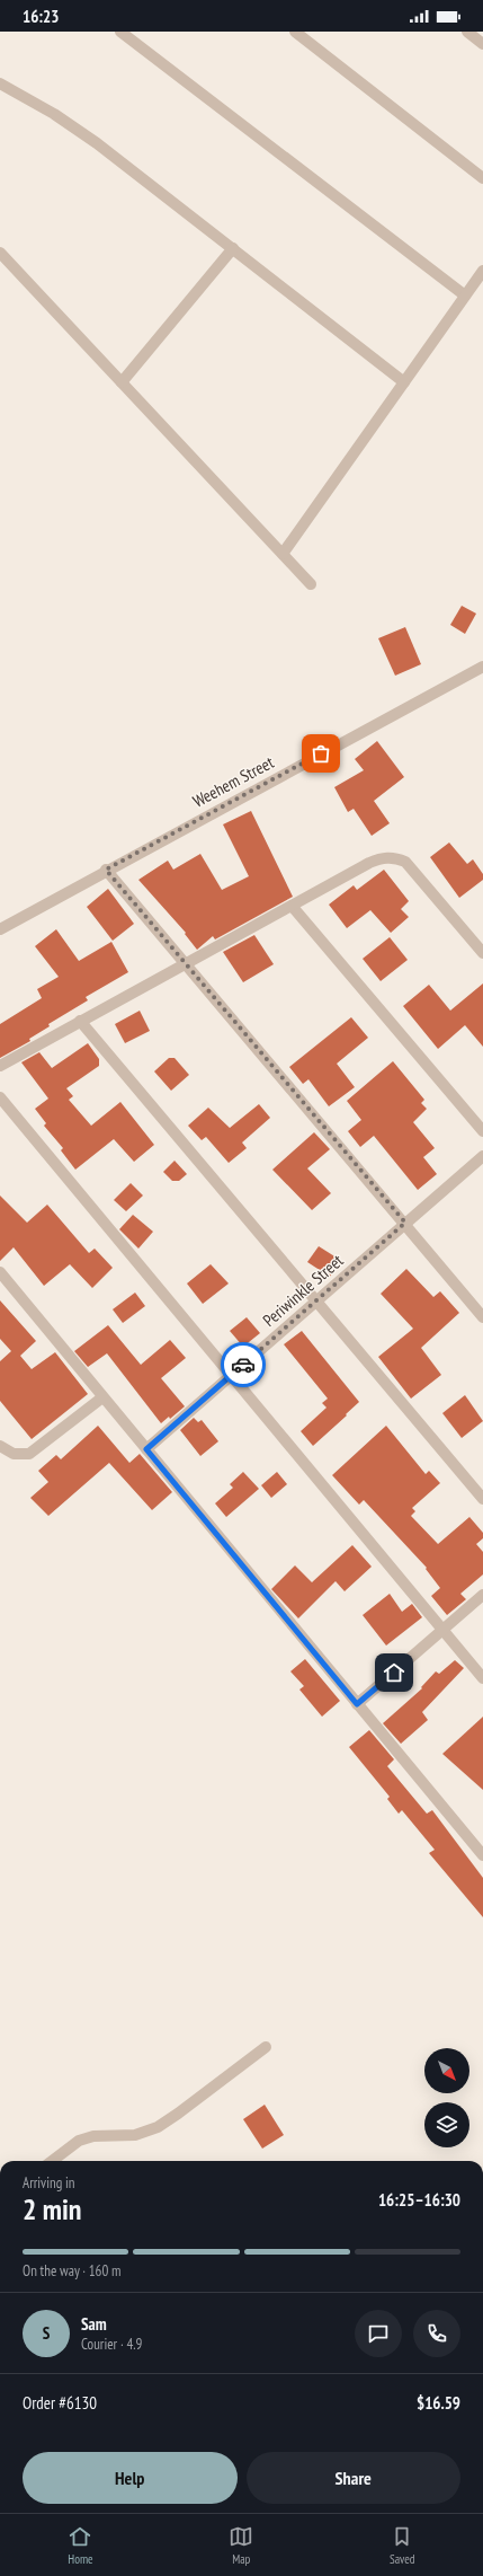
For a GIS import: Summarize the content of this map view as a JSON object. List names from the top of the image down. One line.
{"streets":{"street":["Weehem Street","Periwinkle Street"]},"north":"bottom right","page":{"status":"16:23","heading":["2 min","Arriving in","16:25–16:30"],"panel":["Sam","Courier · 4.9","Order #6130","$16.59"],"bar":"On the way · 160 m","round":"S","buttons":["Help","Share"],"tabs":["Home","Map","Saved"]}}
